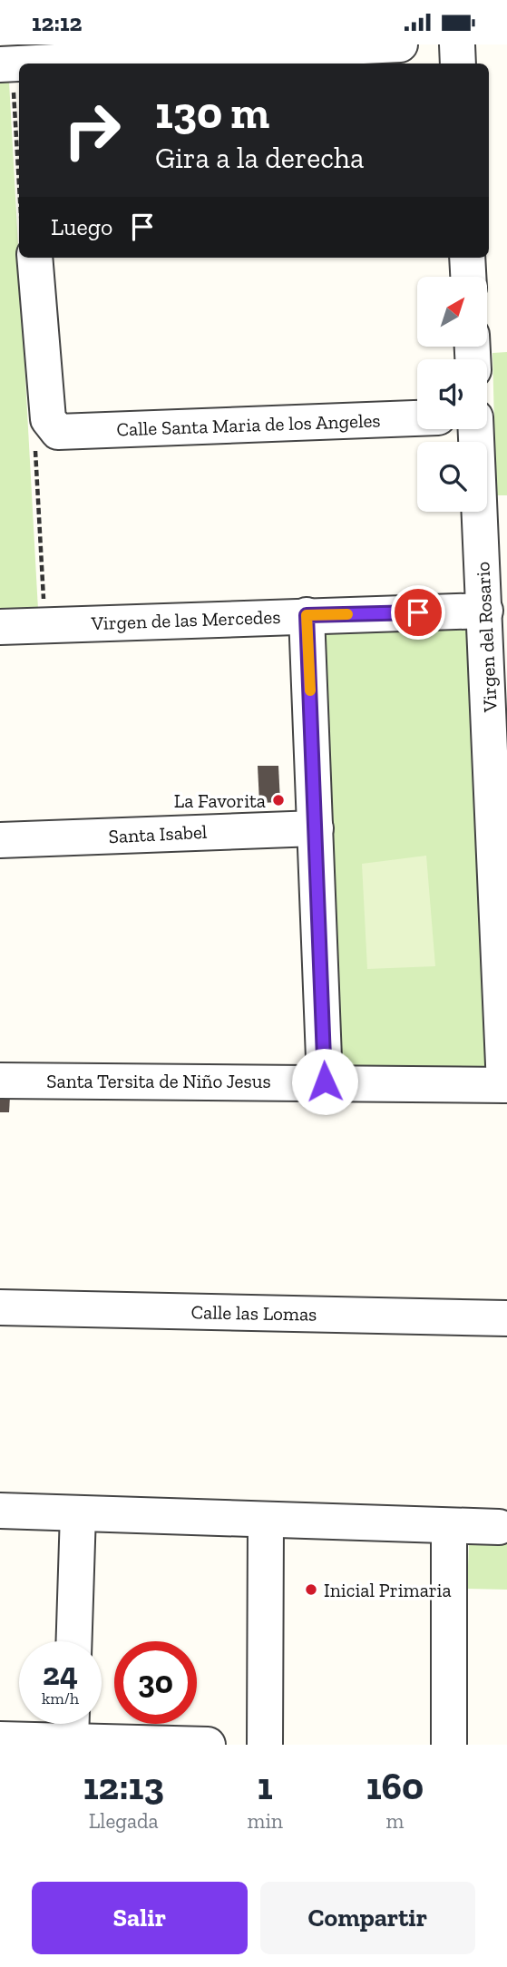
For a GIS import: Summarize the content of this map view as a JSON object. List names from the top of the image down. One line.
{"streets":{"street":["Calle Santa Maria de los Angeles","Virgen de las Mercedes","Virgen del Rosario","Santa Isabel","Santa Tersita de Niño Jesus","Calle las Lomas"]},"crossings":[["Virgen de las Mercedes","Virgen del Rosario"],["Virgen del Rosario","Santa Tersita de Niño Jesus"]],"places":["La Favorita","Inicial Primaria"],"north":"top right","page":{"status":"12:12","turn":["130 m","Gira a la derecha"],"then":"Luego","speed":"24 km/h","limit":"30","eta":["12:13","Llegada","1","min","160","m"],"buttons":["Salir","Compartir"]}}
